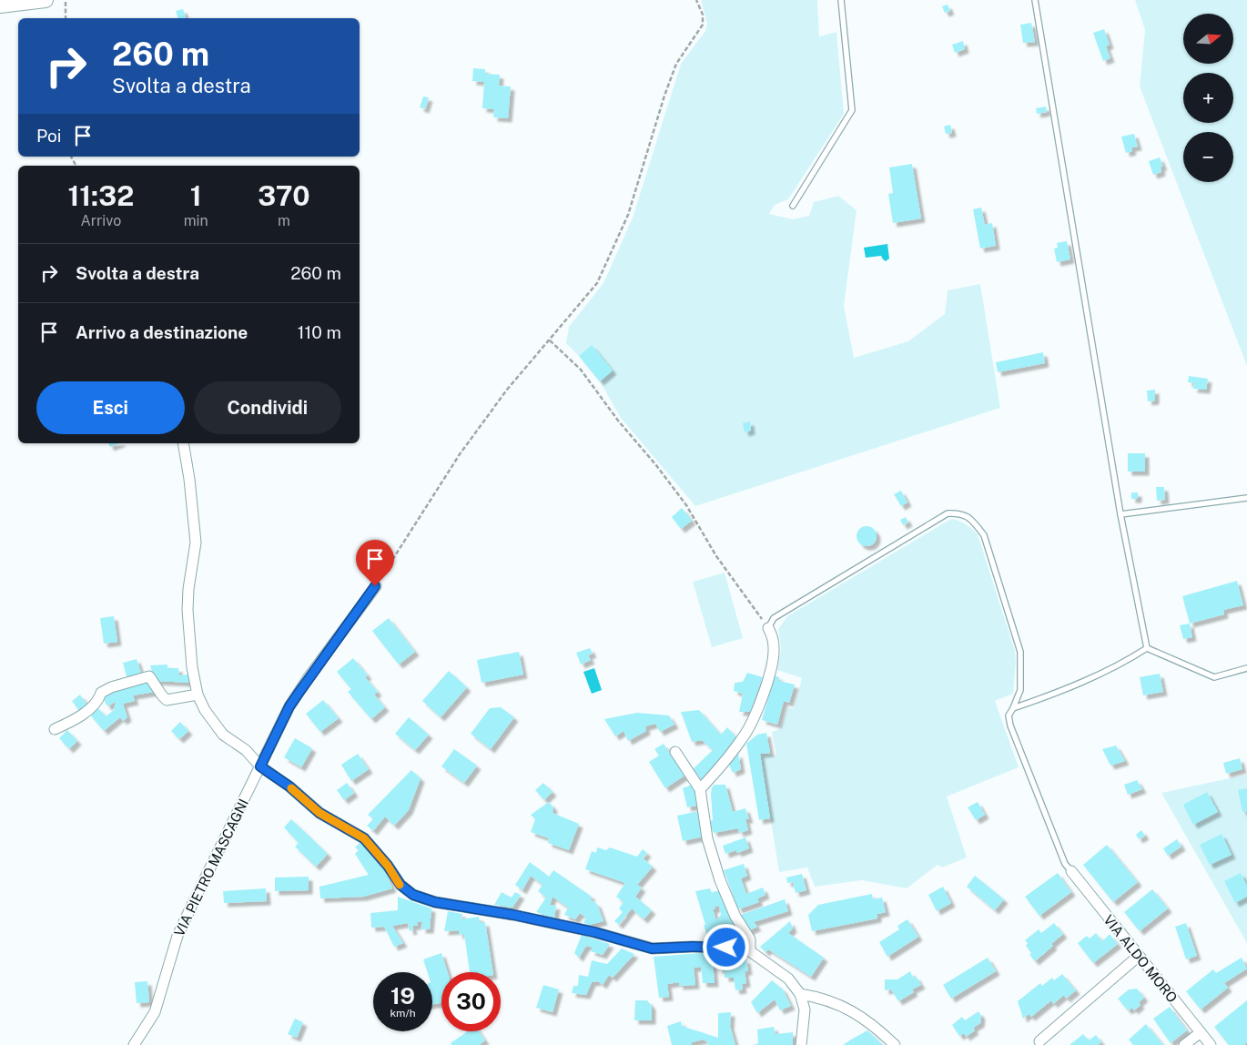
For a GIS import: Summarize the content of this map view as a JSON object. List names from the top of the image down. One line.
{"streets":{"street":["VIA PIETRO MASCAGNI","VIA ALDO MORO"]},"north":"right","page":{"map_buttons":["+","−"],"turn":["260 m","Svolta a destra"],"then":"Poi","eta":["11:32","Arrivo","1","min","370","m"],"list":[{"name":"Svolta a destra","value":"260 m"},{"name":"Arrivo a destinazione","value":"110 m"}],"buttons":["Esci","Condividi"],"speed":"19 km/h","limit":"30"}}
